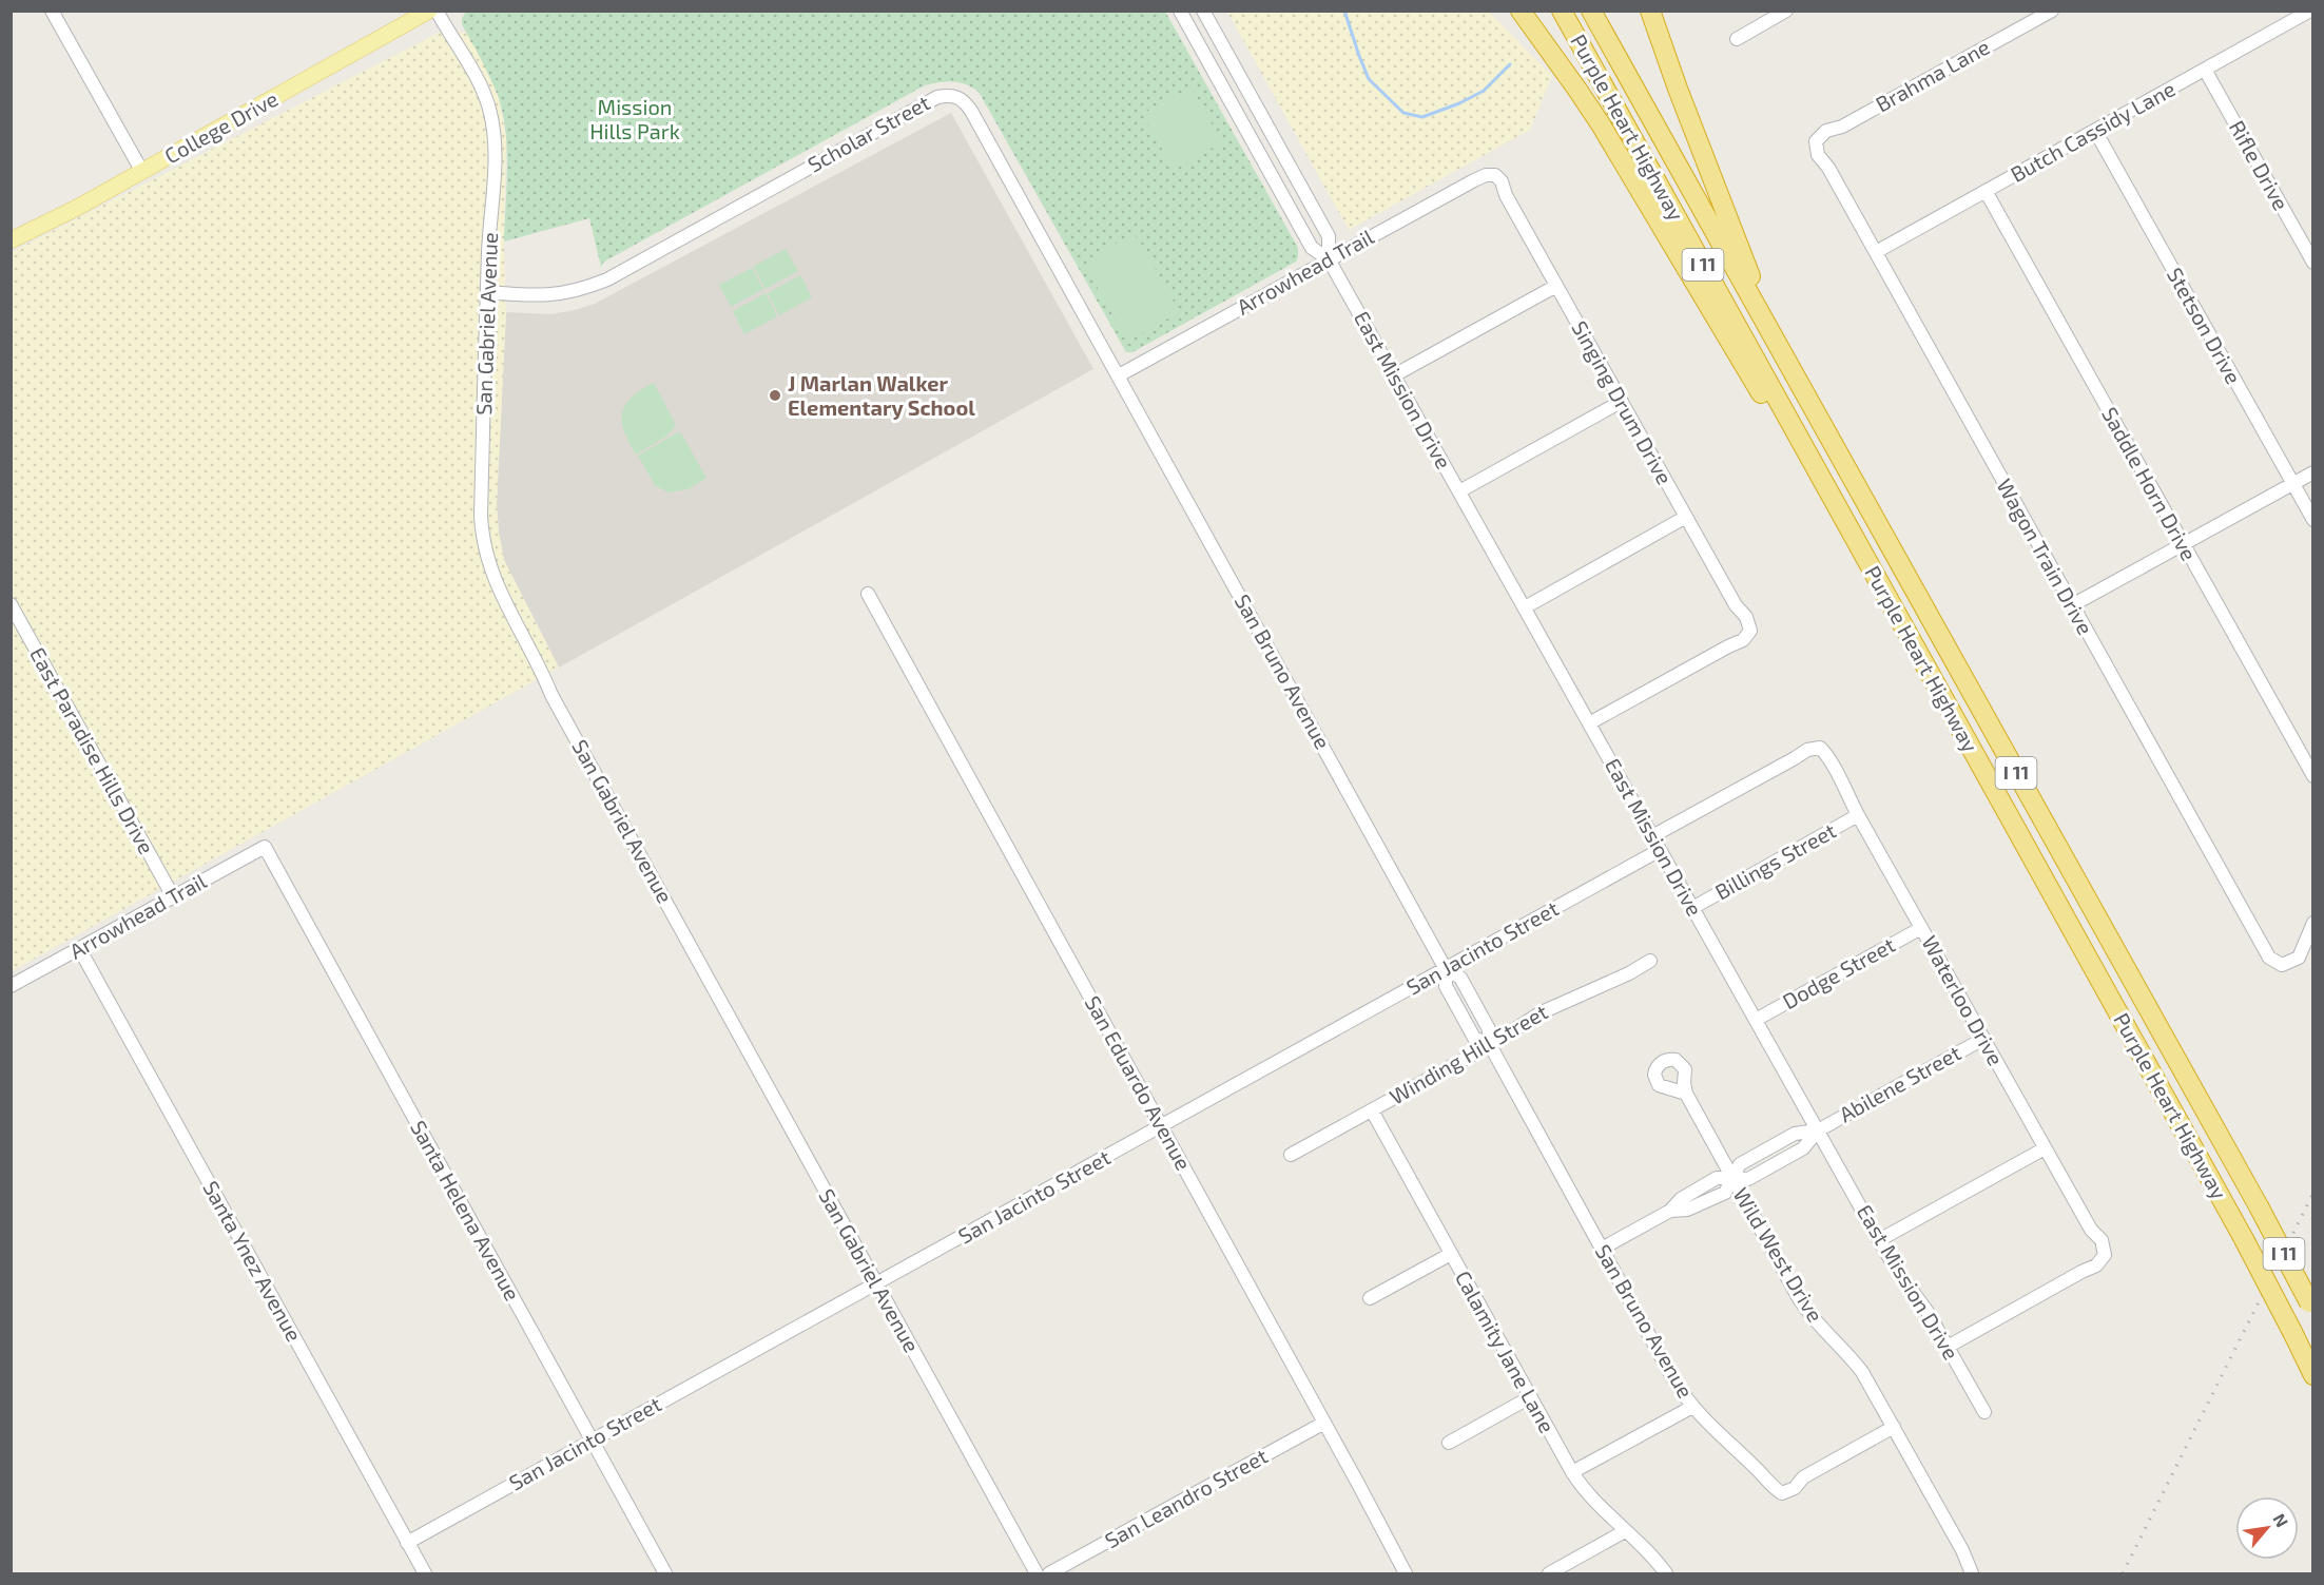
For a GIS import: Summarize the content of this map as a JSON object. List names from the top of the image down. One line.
{"streets":{"highway":["Purple Heart Highway","I 11"],"main road":["College Drive"],"street":["Brahma Lane","Butch Cassidy Lane","Scholar Street","Rifle Drive","Arrowhead Trail","San Gabriel Avenue","Stetson Drive","East Mission Drive","Singing Drum Drive","Saddle Horn Drive","Wagon Train Drive","San Bruno Avenue","East Paradise Hills Drive","Billings Street","San Jacinto Street","Dodge Street","Waterloo Drive","Winding Hill Street","San Eduardo Avenue","Abilene Street","Santa Helena Avenue","Wild West Drive","Santa Ynez Avenue","Calamity Jane Lane","San Leandro Street"]},"crossings":[["Brahma Lane","Wagon Train Drive"],["Butch Cassidy Lane","Rifle Drive"],["Butch Cassidy Lane","Stetson Drive"],["Butch Cassidy Lane","Saddle Horn Drive"],["Butch Cassidy Lane","Wagon Train Drive"],["Scholar Street","Arrowhead Trail"],["Scholar Street","San Gabriel Avenue"],["Scholar Street","San Bruno Avenue"],["Arrowhead Trail","East Mission Drive"],["Arrowhead Trail","Singing Drum Drive"],["Arrowhead Trail","San Bruno Avenue"],["Arrowhead Trail","East Paradise Hills Drive"],["Arrowhead Trail","Santa Helena Avenue"],["Arrowhead Trail","Santa Ynez Avenue"],["San Gabriel Avenue","San Jacinto Street"],["East Mission Drive","Singing Drum Drive"],["East Mission Drive","Billings Street"],["East Mission Drive","San Jacinto Street"],["East Mission Drive","Dodge Street"],["East Mission Drive","Waterloo Drive"],["East Mission Drive","Abilene Street"],["San Bruno Avenue","San Jacinto Street"],["San Bruno Avenue","Winding Hill Street"],["San Bruno Avenue","Abilene Street"],["San Bruno Avenue","Wild West Drive"],["Billings Street","Waterloo Drive"],["San Jacinto Street","San Eduardo Avenue"],["San Jacinto Street","Santa Helena Avenue"],["San Jacinto Street","Santa Ynez Avenue"],["Dodge Street","Waterloo Drive"],["Waterloo Drive","Abilene Street"],["Winding Hill Street","Calamity Jane Lane"],["San Eduardo Avenue","San Leandro Street"],["Abilene Street","Wild West Drive"]],"parks":["Mission Hills Park"],"places":["J Marlan Walker Elementary School"],"north":"top right"}
